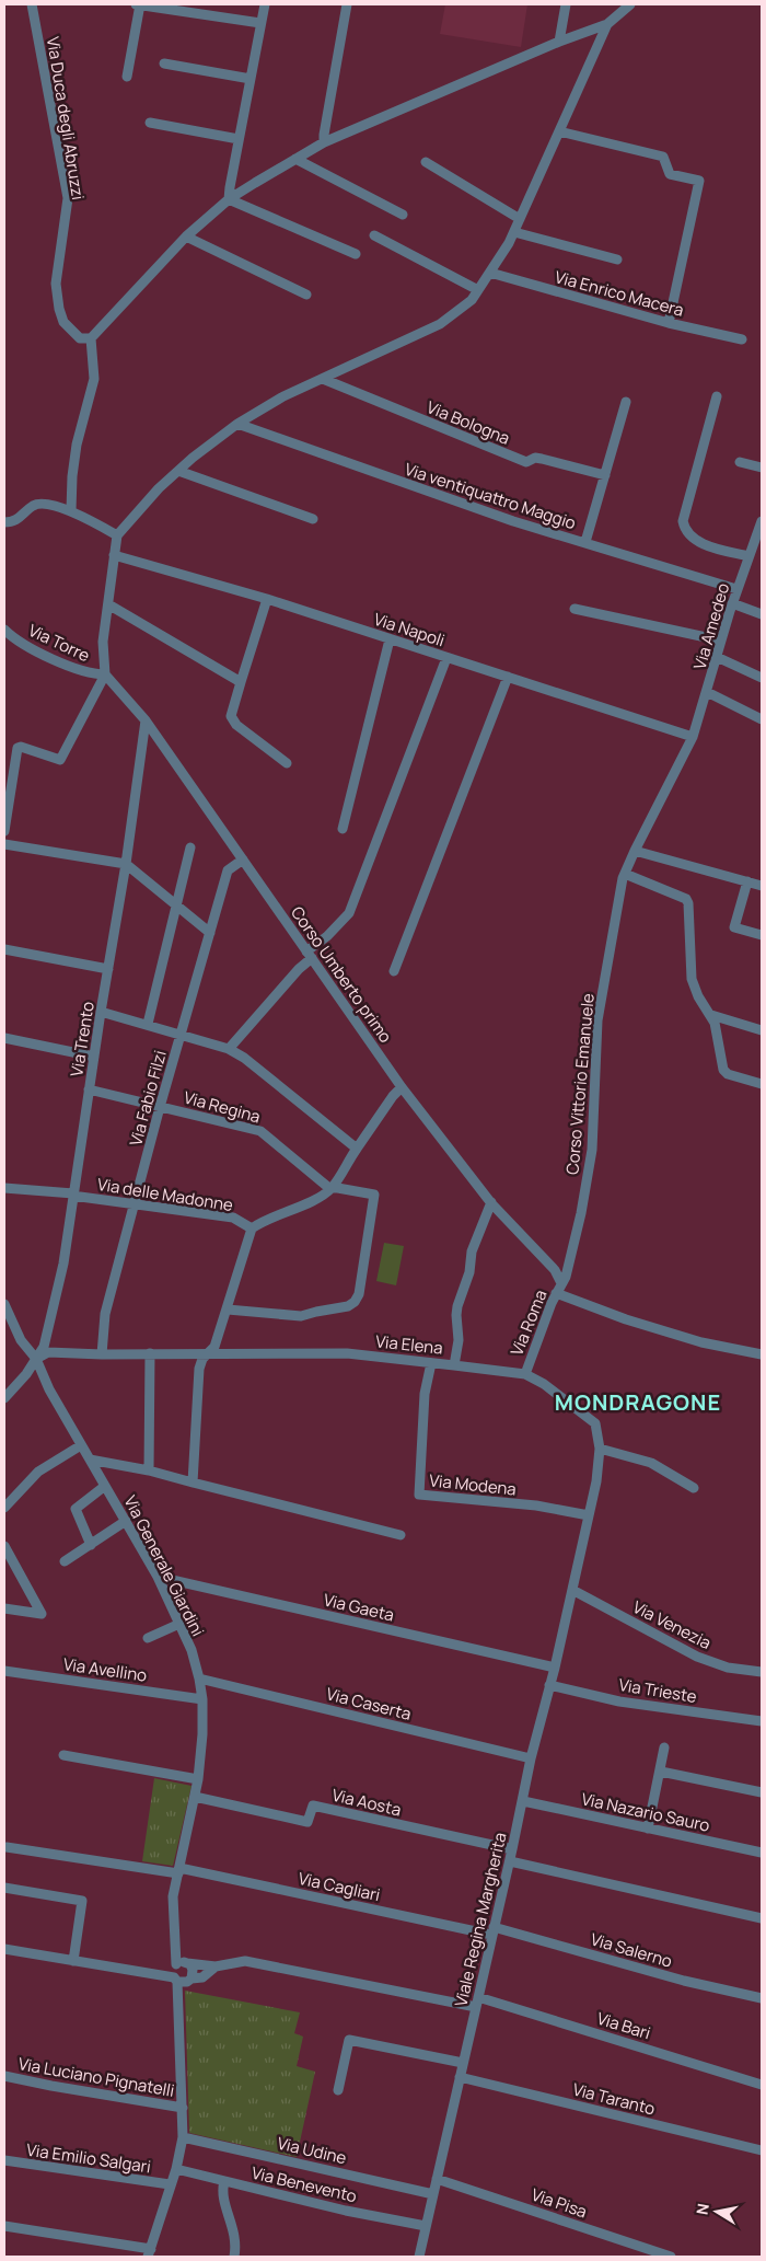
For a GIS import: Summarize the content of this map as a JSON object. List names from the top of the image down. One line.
{"streets":{"street":["Via Duca degli Abruzzi","Via Enrico Macera","Via Bologna","Via ventiquattro Maggio","Via Amedeo","Via Napoli","Via Torre","Corso Umberto primo","Via Trento","Corso Vittorio Emanuele","Via Fabio Filzi","Via Regina","Via delle Madonne","Via Roma","Via Elena","Via Modena","Via Generale Giardini","Via Gaeta","Via Venezia","Via Avellino","Via Trieste","Via Caserta","Via Aosta","Via Nazario Sauro","Via Cagliari","Viale Regina Margherita","Via Salerno","Via Bari","Via Luciano Pignatelli","Via Taranto","Via Udine","Via Emilio Salgari","Via Benevento","Via Pisa"]},"crossings":[["Via ventiquattro Maggio","Via Amedeo"],["Via Amedeo","Via Napoli"],["Via Amedeo","Corso Vittorio Emanuele"],["Via Napoli","Corso Vittorio Emanuele"],["Via Torre","Corso Umberto primo"],["Corso Umberto primo","Via Trento"],["Corso Umberto primo","Corso Vittorio Emanuele"],["Corso Umberto primo","Via Fabio Filzi"],["Corso Umberto primo","Via Roma"],["Via Trento","Via Regina"],["Via Trento","Via delle Madonne"],["Via Trento","Via Elena"],["Via Trento","Via Generale Giardini"],["Corso Vittorio Emanuele","Via Roma"],["Via Fabio Filzi","Via Regina"],["Via Fabio Filzi","Via delle Madonne"],["Via Fabio Filzi","Via Elena"],["Via Roma","Via Elena"],["Via Elena","Via Modena"],["Via Elena","Via Generale Giardini"],["Via Elena","Via Venezia"],["Via Elena","Viale Regina Margherita"],["Via Generale Giardini","Via Gaeta"],["Via Generale Giardini","Via Avellino"],["Via Generale Giardini","Via Caserta"],["Via Generale Giardini","Via Aosta"],["Via Generale Giardini","Via Cagliari"],["Via Generale Giardini","Via Luciano Pignatelli"],["Via Generale Giardini","Via Udine"],["Via Generale Giardini","Via Emilio Salgari"],["Via Generale Giardini","Via Benevento"],["Via Gaeta","Viale Regina Margherita"],["Via Venezia","Viale Regina Margherita"],["Via Trieste","Viale Regina Margherita"],["Via Caserta","Viale Regina Margherita"],["Via Aosta","Viale Regina Margherita"],["Via Nazario Sauro","Viale Regina Margherita"],["Via Cagliari","Viale Regina Margherita"],["Via Cagliari","Via Salerno"],["Viale Regina Margherita","Via Salerno"],["Viale Regina Margherita","Via Bari"],["Viale Regina Margherita","Via Taranto"],["Viale Regina Margherita","Via Udine"],["Viale Regina Margherita","Via Benevento"],["Viale Regina Margherita","Via Pisa"]],"districts":["MONDRAGONE"],"north":"left"}
